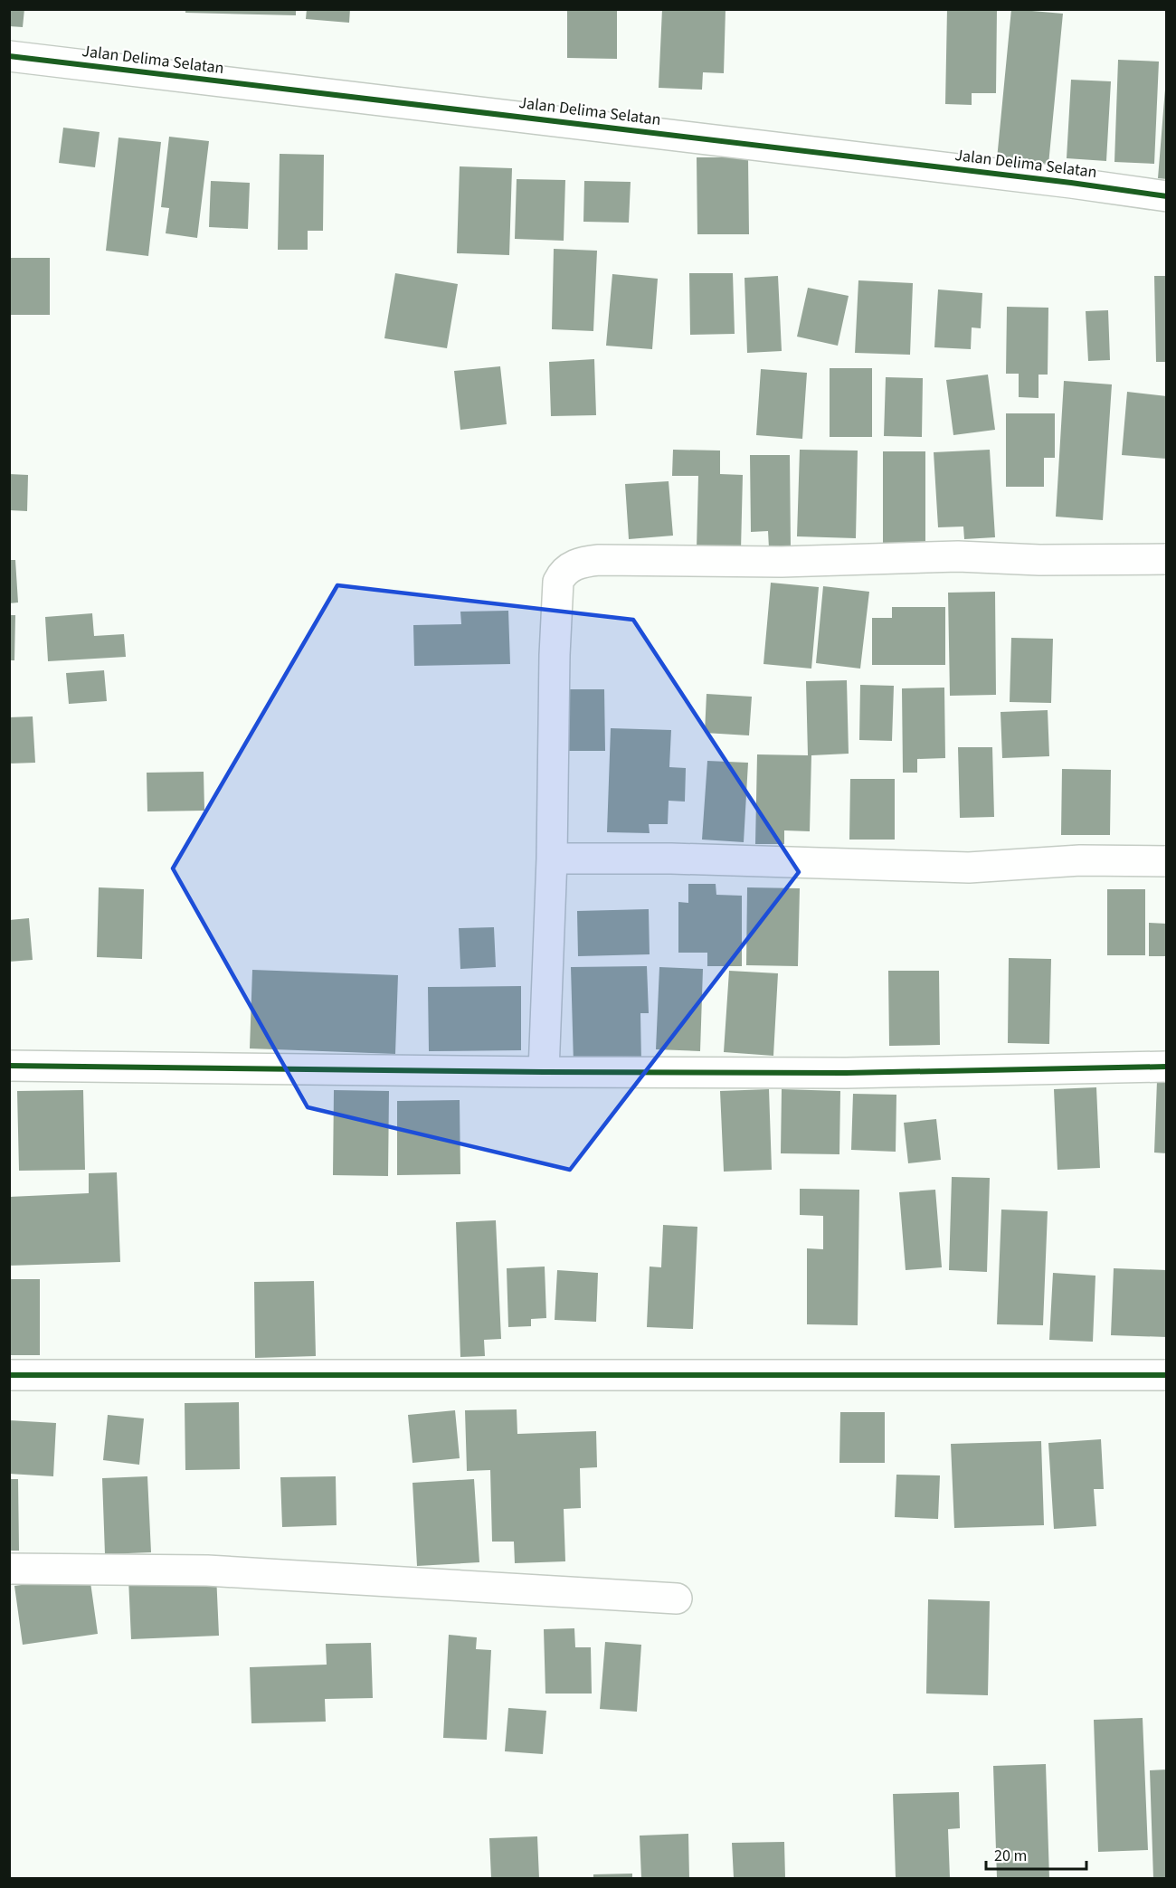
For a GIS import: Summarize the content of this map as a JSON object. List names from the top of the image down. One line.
{"streets":{"street":["Jalan Delima Selatan"]},"scale_bar":"20 m"}
